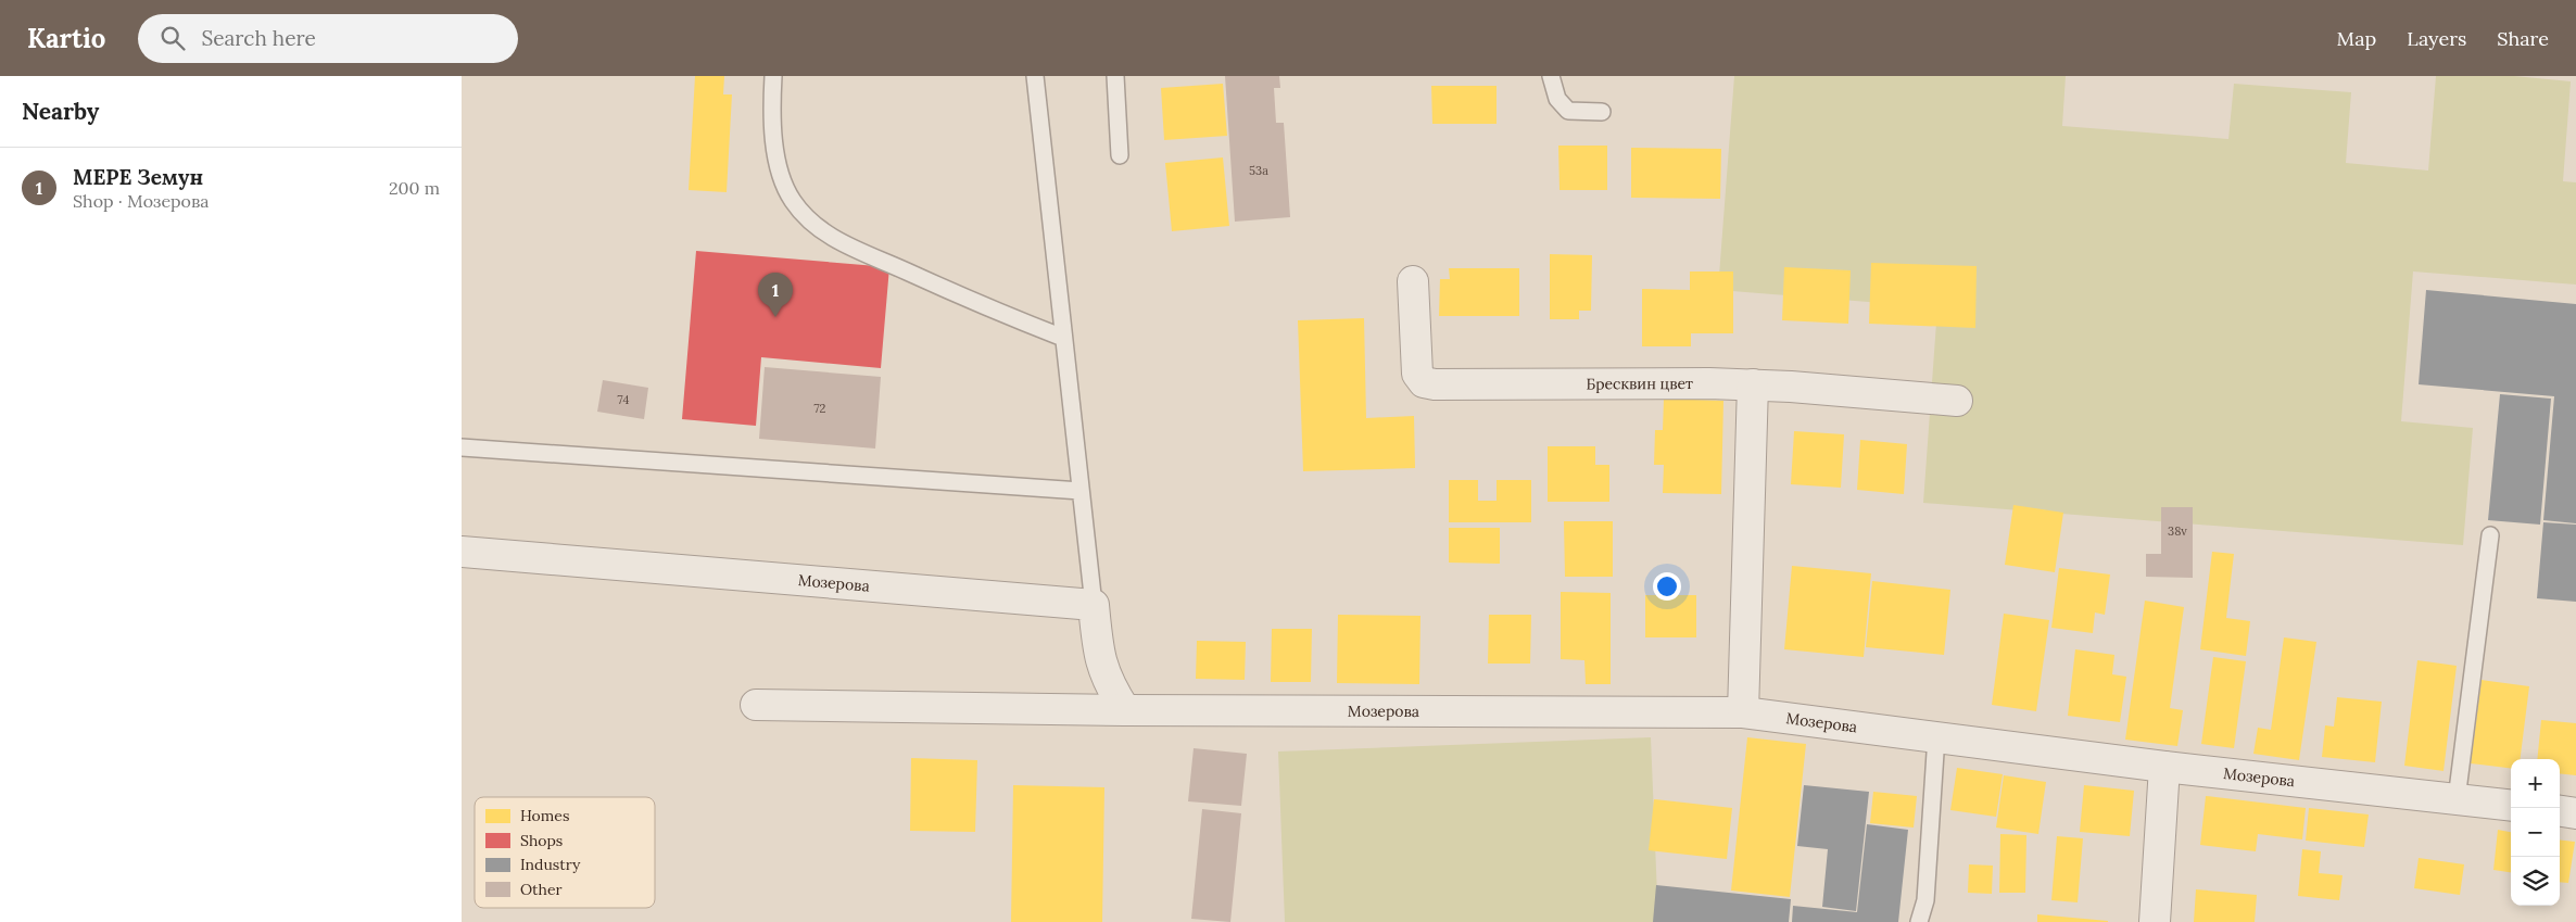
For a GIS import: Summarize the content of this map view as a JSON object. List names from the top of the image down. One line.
{"streets":{"street":["Бресквин цвет","Мозерова"]},"house_numbers":["53a","74","72","38v"],"legend":["Homes","Shops","Industry","Other"],"page":{"header":"Kartio","search":"Search here","nav":["Map","Layers","Share"],"heading":"Nearby","list":[{"mark":"1","name":"МЕРЕ Земун","note":"Shop · Мозерова","value":"200 m"}],"pins":"1","map_buttons":["+","−"]}}
